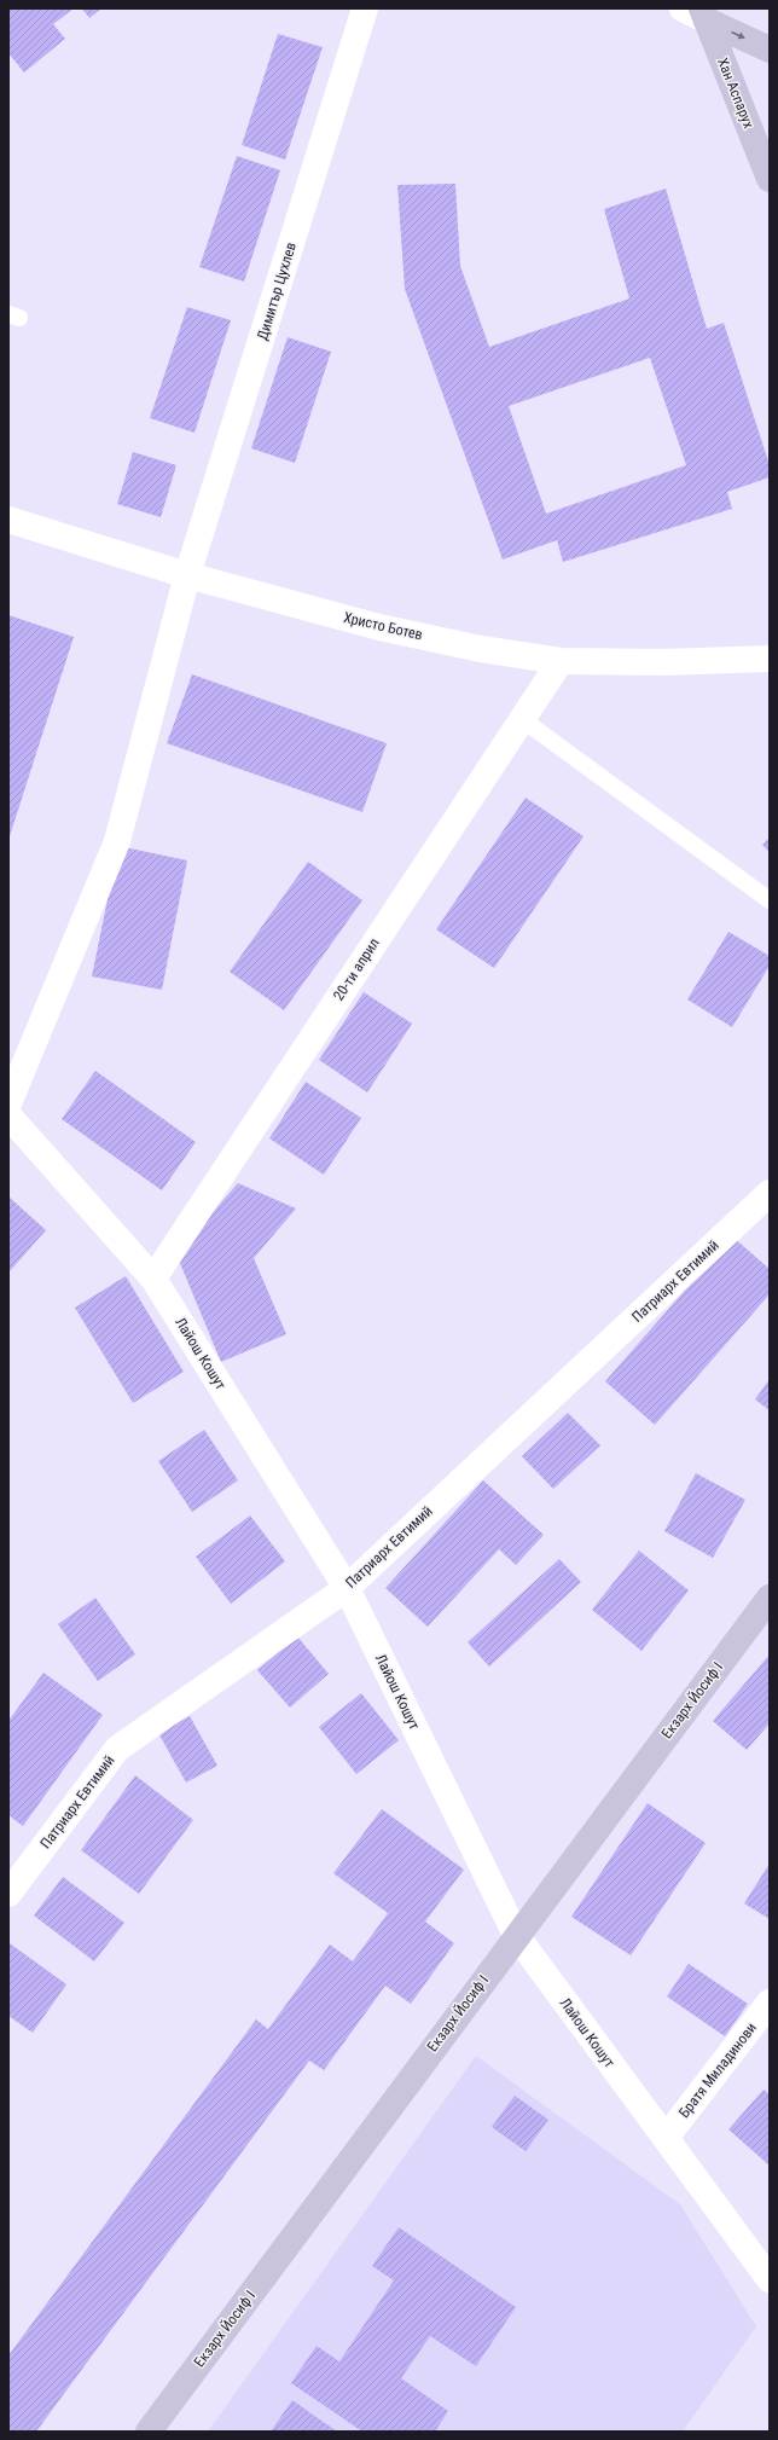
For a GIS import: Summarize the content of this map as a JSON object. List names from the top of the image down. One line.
{"streets":{"street":["Хан Аспарух","Димитър Цухлев","Христо Ботев","20-ти април","Патриарх Евтимий","Лайош Кошут","Екзарх Йосиф I","Братя Миладинови"]},"crossings":[["Димитър Цухлев","Христо Ботев"],["Христо Ботев","20-ти април"],["20-ти април","Лайош Кошут"],["Патриарх Евтимий","Лайош Кошут"],["Лайош Кошут","Екзарх Йосиф I"],["Лайош Кошут","Братя Миладинови"]]}
